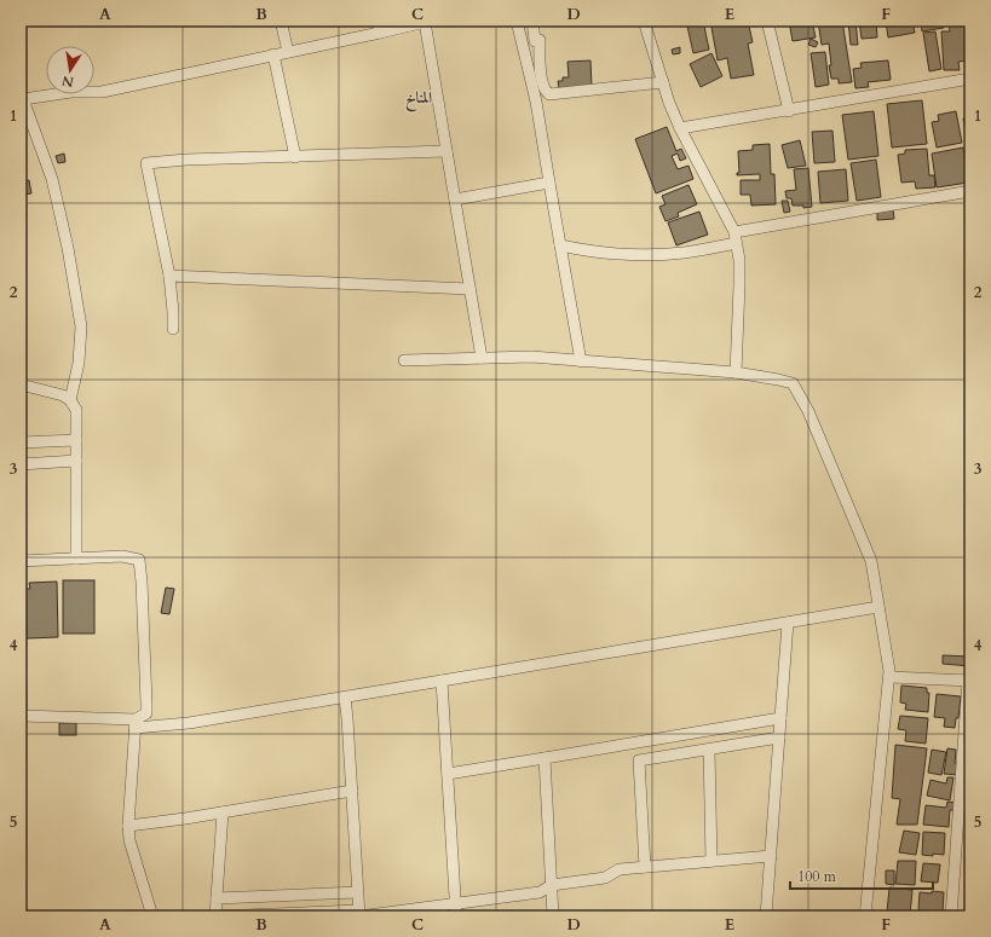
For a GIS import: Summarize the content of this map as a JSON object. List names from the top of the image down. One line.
{"districts":["المناخ"],"scale_bar":"100 m","north":"bottom","grid":{"columns":["A","B","C","D","E","F"],"rows":["1","2","3","4","5"]}}
